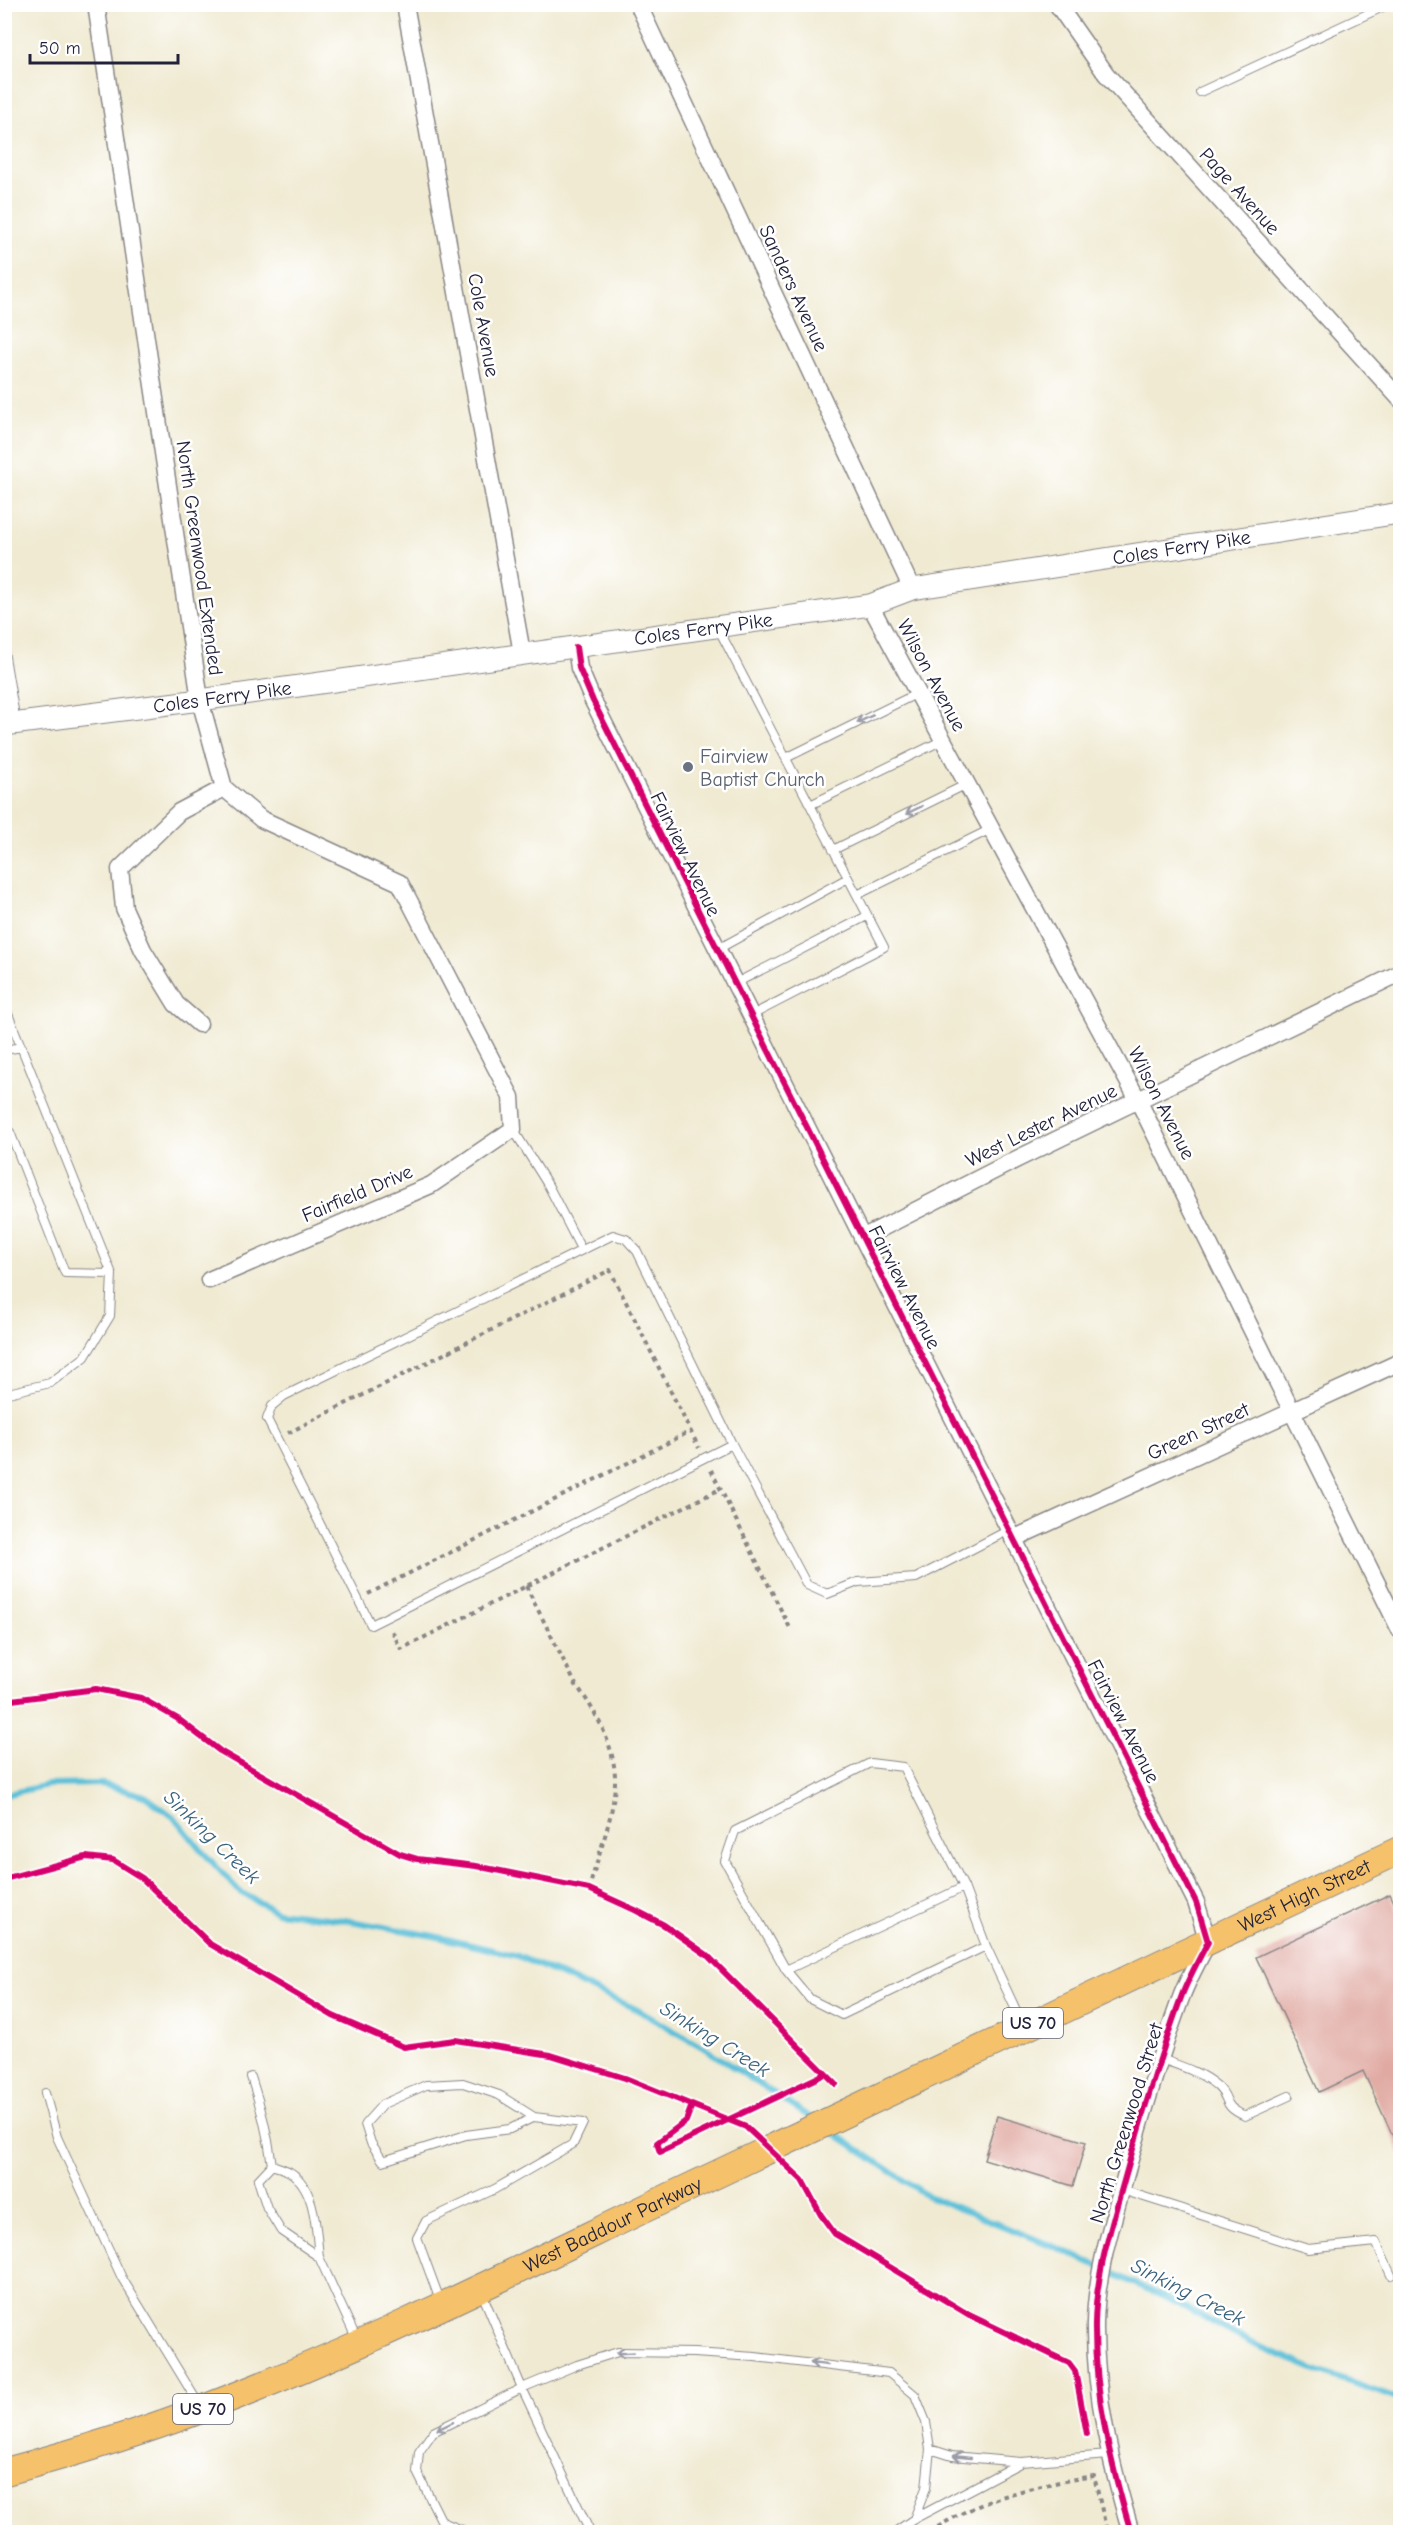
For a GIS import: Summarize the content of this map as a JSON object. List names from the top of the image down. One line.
{"streets":{"main road":["West High Street","US 70","West Baddour Parkway"],"street":["Page Avenue","Sanders Avenue","Cole Avenue","Coles Ferry Pike","North Greenwood Extended","Wilson Avenue","Fairview Avenue","West Lester Avenue","Fairfield Drive","Green Street","North Greenwood Street"]},"crossings":[["Sanders Avenue","Coles Ferry Pike"],["Cole Avenue","Coles Ferry Pike"],["Coles Ferry Pike","North Greenwood Extended"],["Coles Ferry Pike","Wilson Avenue"],["Coles Ferry Pike","Fairview Avenue"],["Wilson Avenue","West Lester Avenue"],["Wilson Avenue","Green Street"],["Fairview Avenue","West Lester Avenue"],["Fairview Avenue","Green Street"],["Fairview Avenue","West High Street"],["Fairview Avenue","North Greenwood Street"],["Fairview Avenue","West Baddour Parkway"],["West High Street","North Greenwood Street"],["West High Street","West Baddour Parkway"],["North Greenwood Street","West Baddour Parkway"]],"water":["Sinking Creek"],"places":["Fairview Baptist Church"],"scale_bar":"50 m"}
